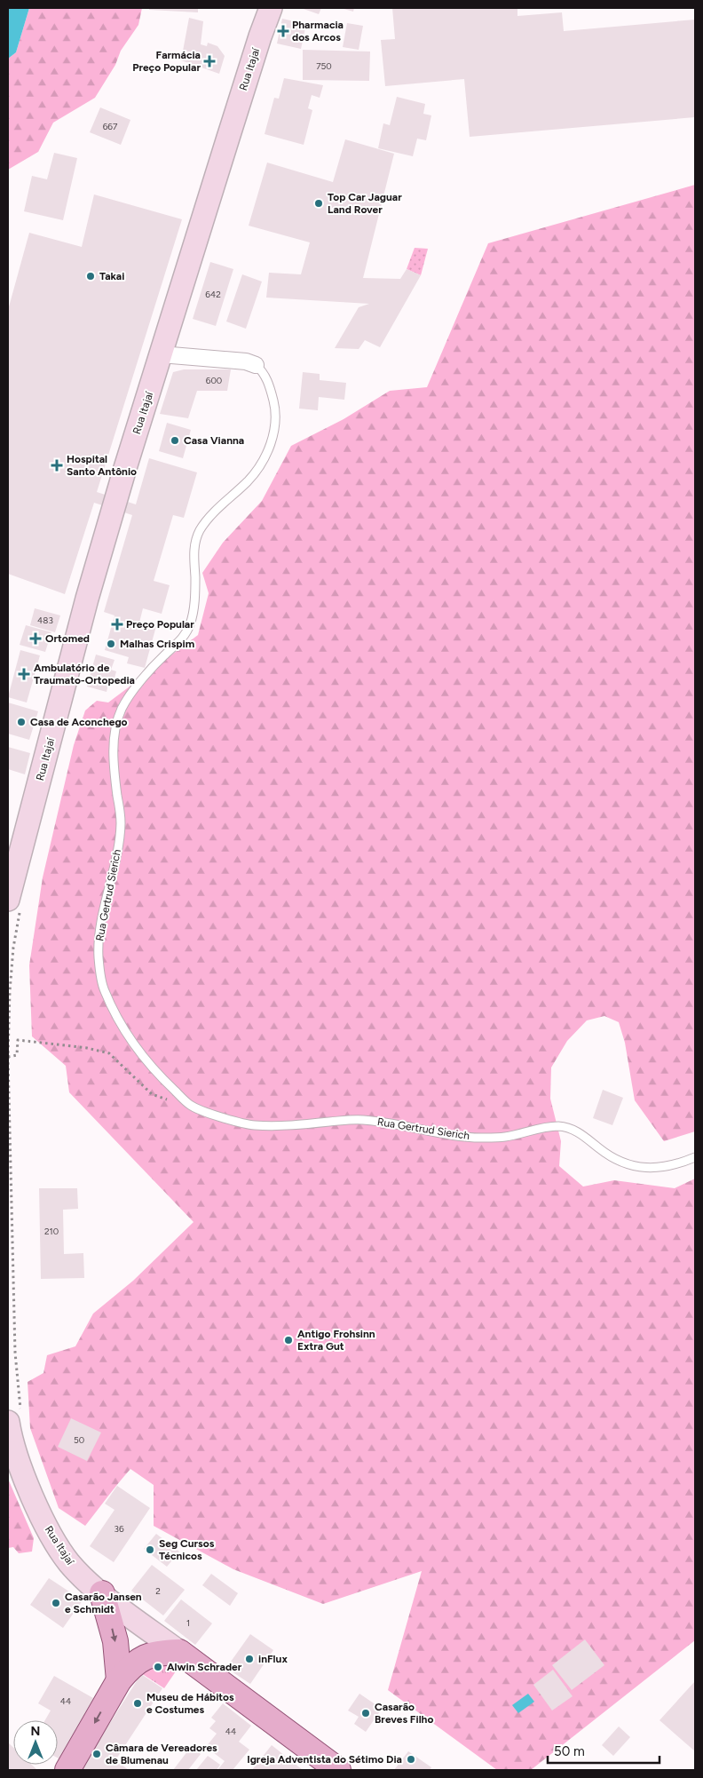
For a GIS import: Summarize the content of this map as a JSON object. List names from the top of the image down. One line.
{"streets":{"main road":["Rua Itajaí"],"street":["Rua Gertrud Sierich"]},"crossings":[["Rua Itajaí","Rua Gertrud Sierich"]],"places":{"health":["Pharmacia dos Arcos","Farmácia Preço Popular","Hospital Santo Antônio","Preço Popular","Ortomed","Ambulatório de Traumato-Ortopedia"],"other":["Top Car Jaguar Land Rover","Takai","Casa Vianna","Malhas Crispim","Casa de Aconchego","Antigo Frohsinn Extra Gut","Seg Cursos Técnicos","Casarão Jansen e Schmidt","inFlux","Alwin Schrader","Museu de Hábitos e Costumes","Casarão Breves Filho","Câmara de Vereadores de Blumenau","Igreja Adventista do Sétimo Dia"]},"house_numbers":["750","667","642","600","483","210","50","36","2","1","44","44"],"scale_bar":"50 m","north":"top"}
